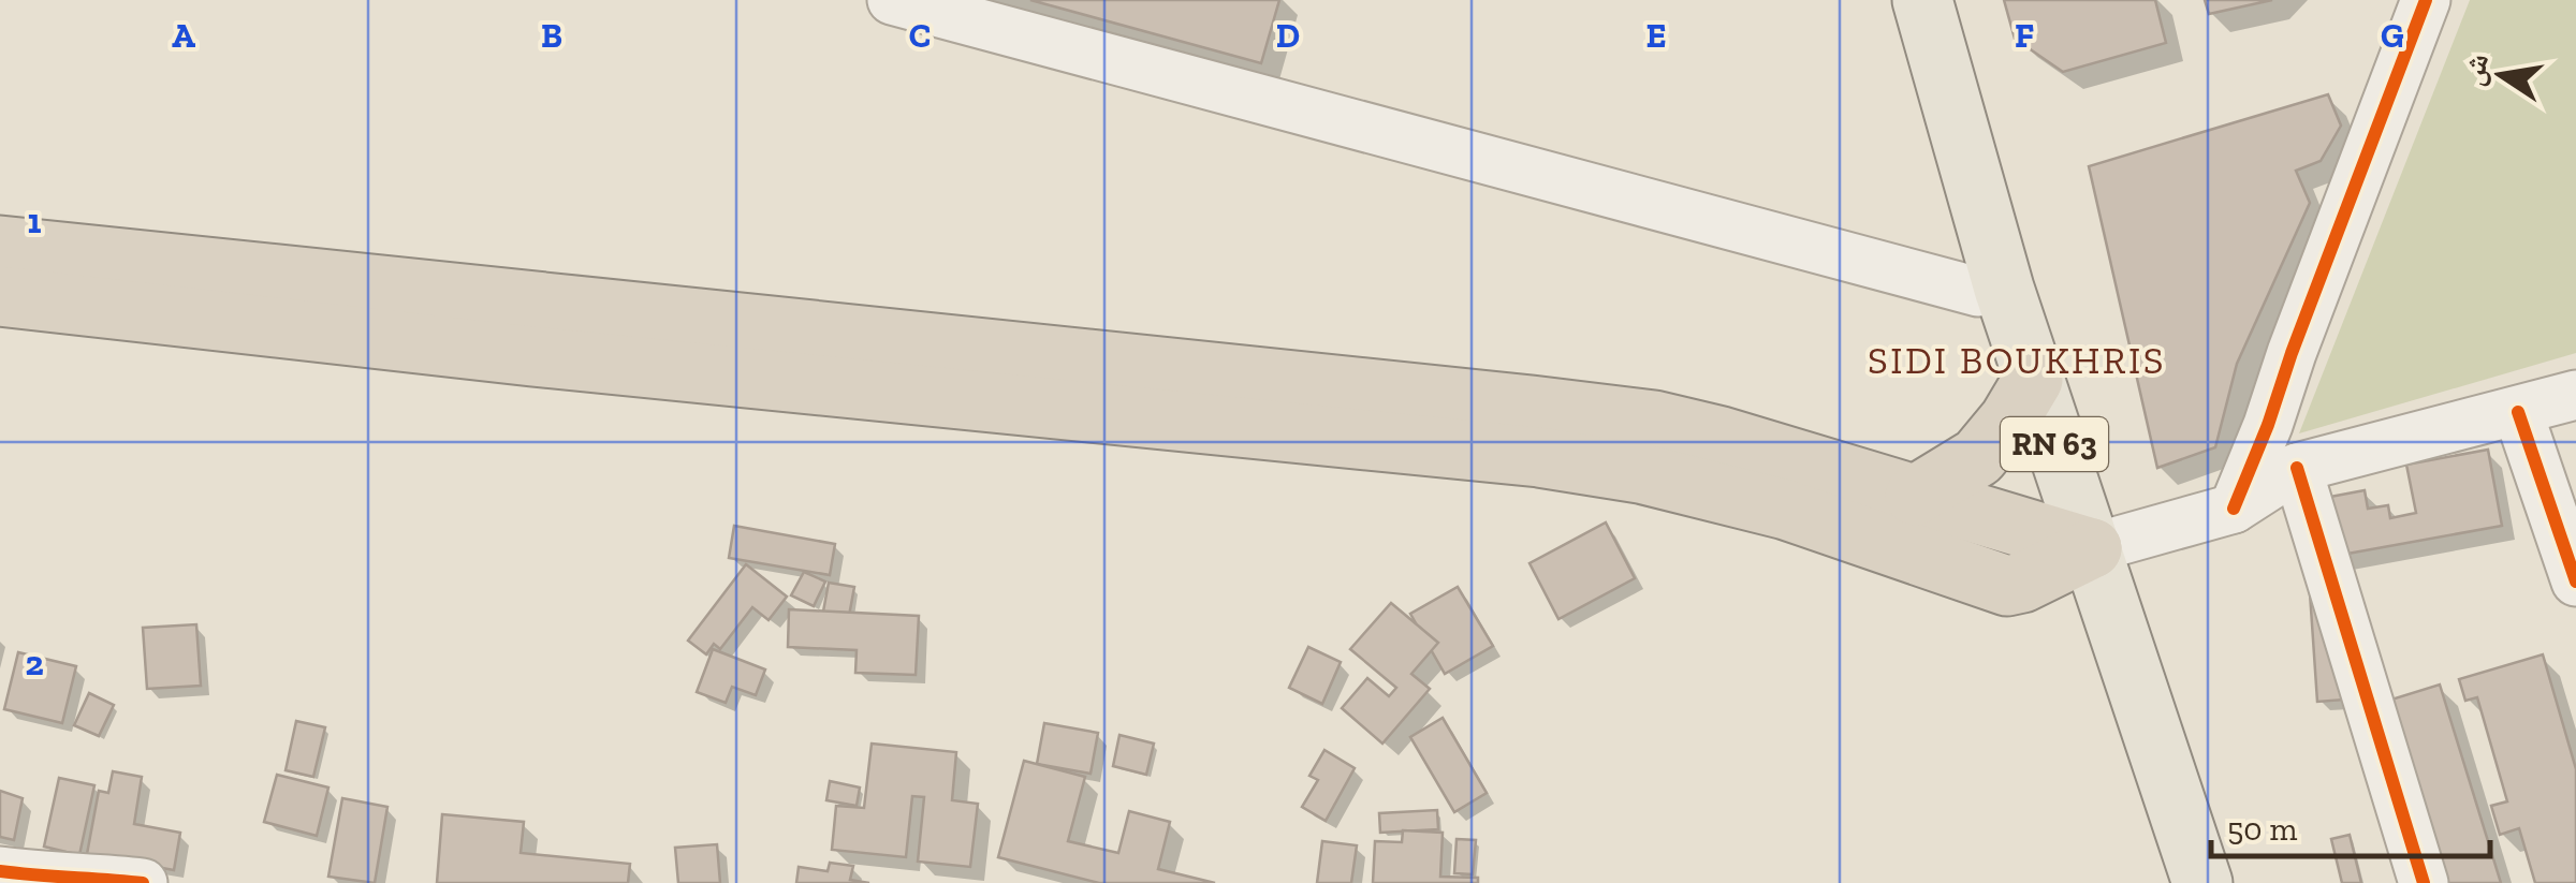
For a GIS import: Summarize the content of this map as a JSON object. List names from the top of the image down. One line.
{"streets":{"main road":["RN 63"]},"districts":["SIDI BOUKHRIS"],"scale_bar":"50 m","north":"left","grid":{"columns":["A","B","C","D","E","F","G"],"rows":["1","2"]}}
